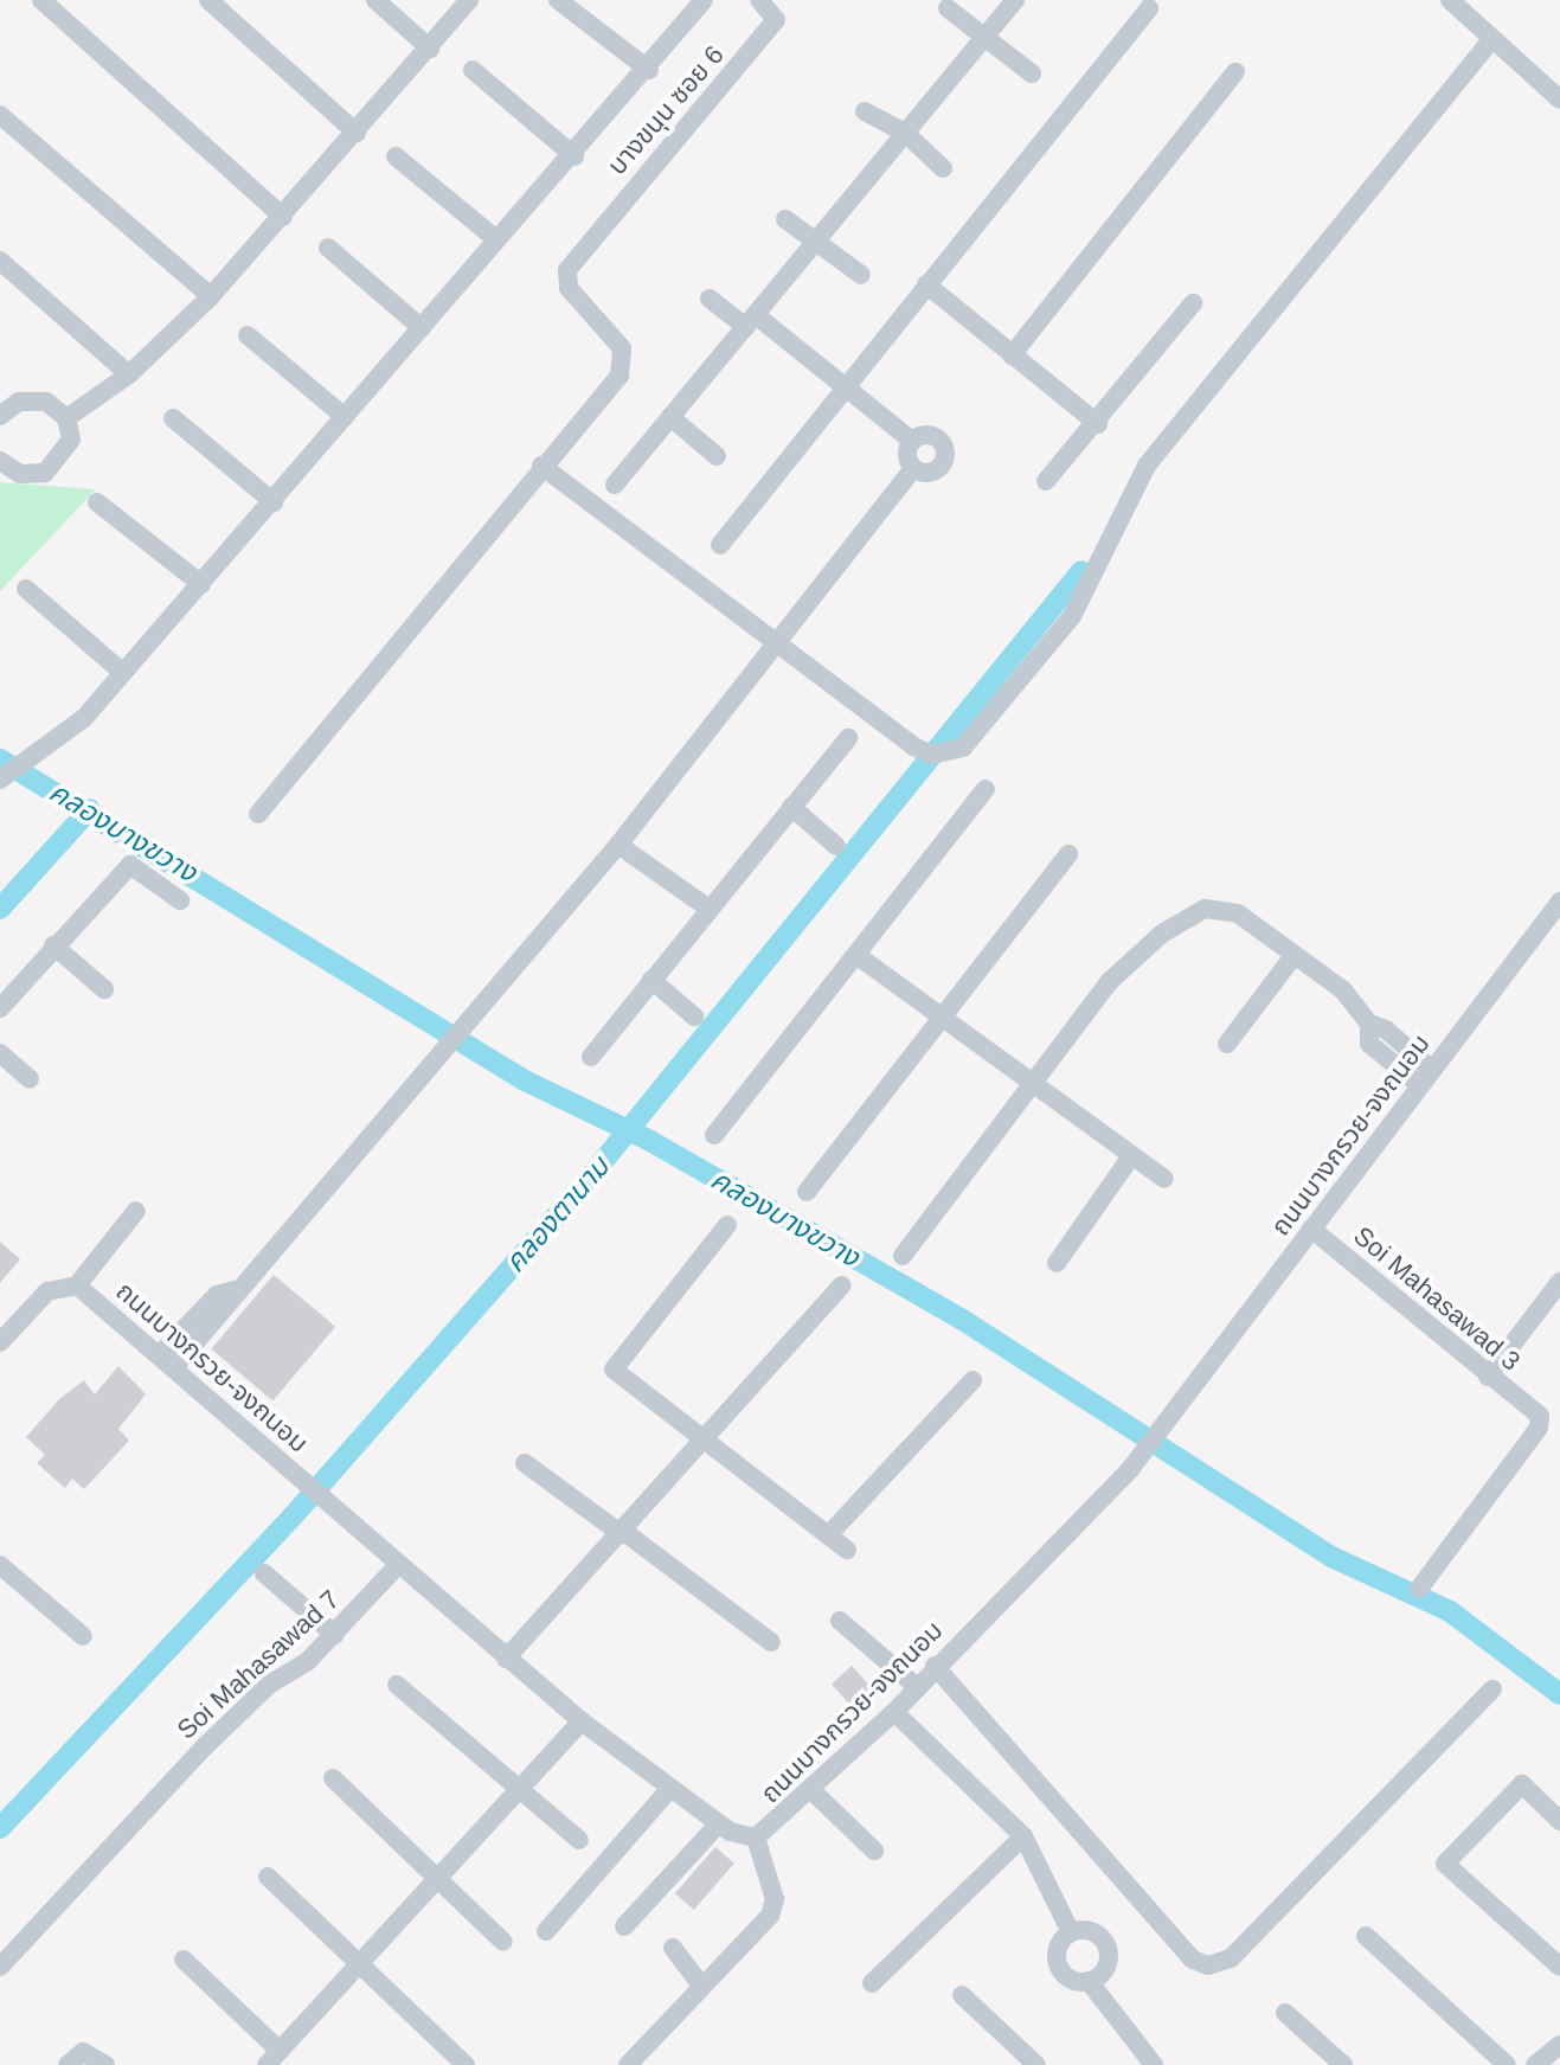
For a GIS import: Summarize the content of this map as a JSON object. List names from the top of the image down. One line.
{"streets":{"street":["บางขนุน ซอย 6","ถนนบางกรวย-จงถนอม","Soi Mahasawad 3","Soi Mahasawad 7"]},"crossings":[["ถนนบางกรวย-จงถนอม","Soi Mahasawad 3"],["ถนนบางกรวย-จงถนอม","Soi Mahasawad 7"]],"water":["คลองบางขวาง","คลองตานาม"]}
